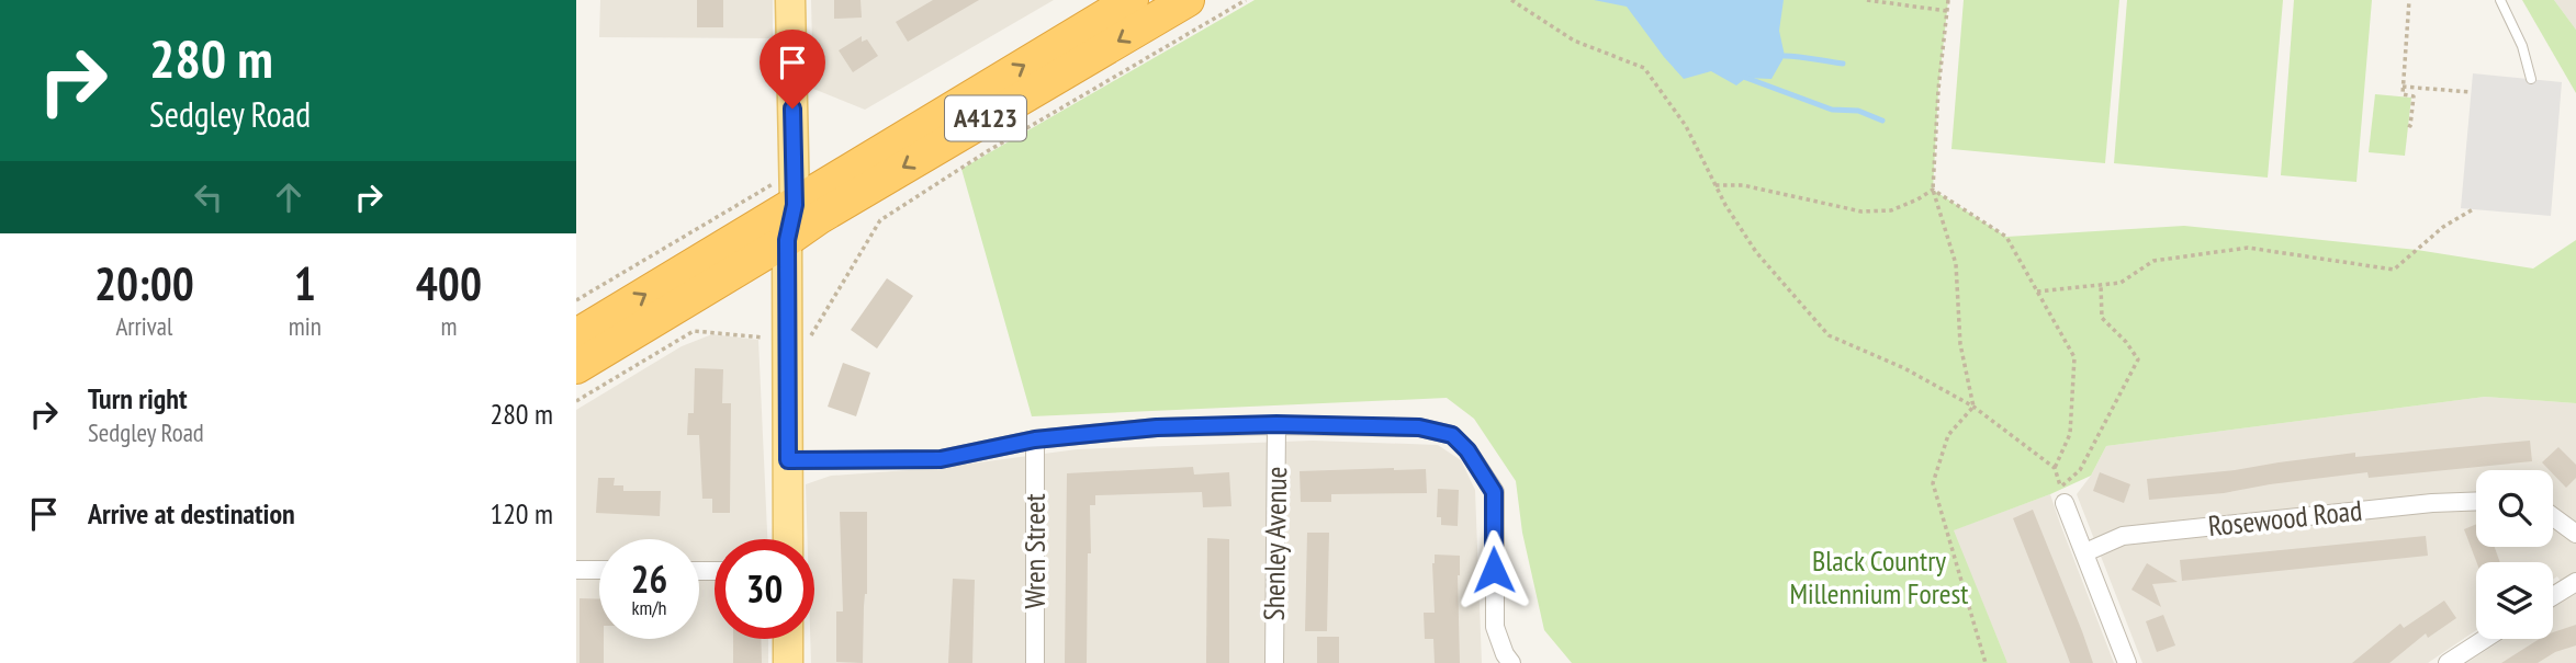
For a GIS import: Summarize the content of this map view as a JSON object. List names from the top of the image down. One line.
{"streets":{"highway":["A4123"],"street":["Rosewood Road","Shenley Avenue","Wren Street"]},"parks":["Black Country Millennium Forest"],"page":{"turn":["280 m","Sedgley Road"],"eta":["20:00","Arrival","1","min","400","m"],"list":[{"name":"Turn right","note":"Sedgley Road","value":"280 m"},{"name":"Arrive at destination","value":"120 m"}],"speed":"26 km/h","limit":"30"}}
